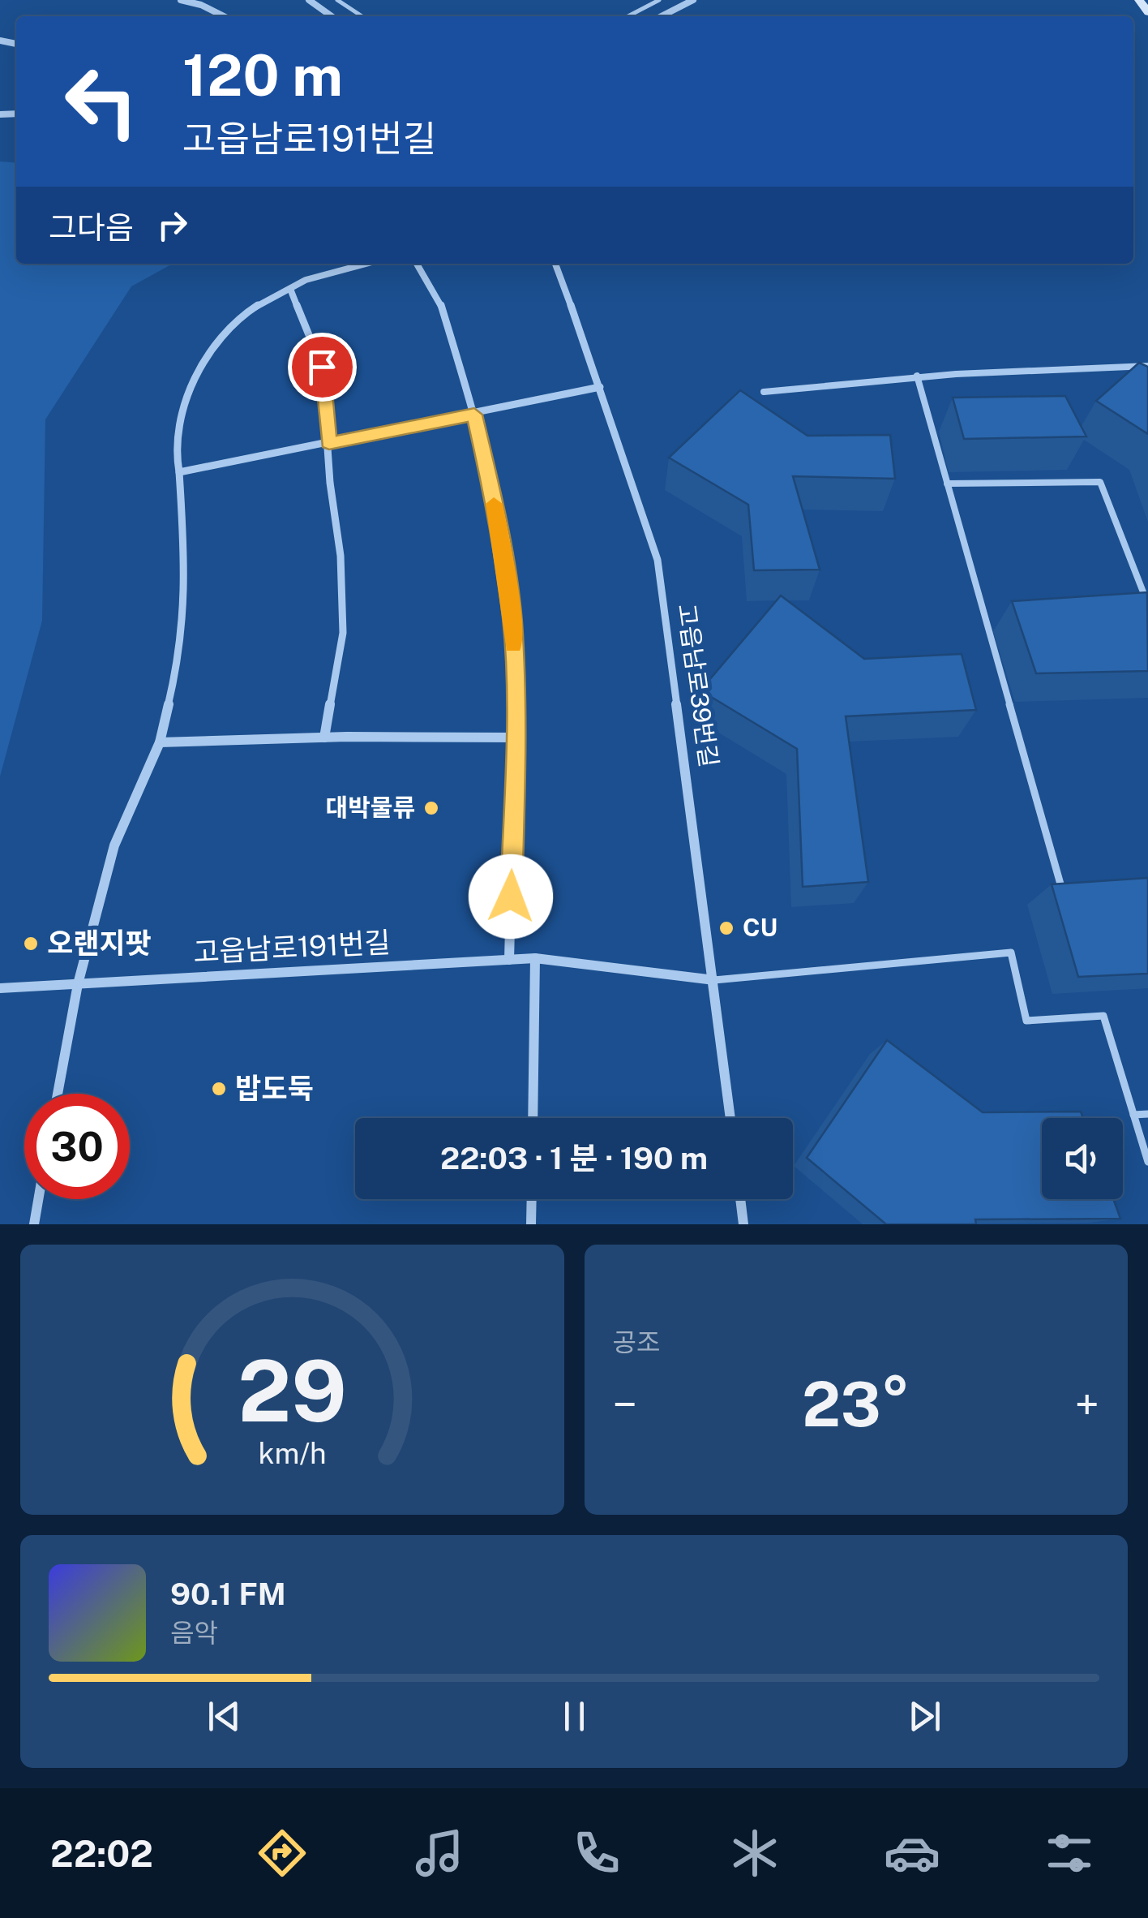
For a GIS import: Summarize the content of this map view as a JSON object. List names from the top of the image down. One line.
{"streets":{"street":["고읍남로39번길","고읍남로191번길"]},"crossings":[["고읍남로39번길","고읍남로191번길"]],"places":["대박물류","CU","오랜지팟","밥도둑"],"page":{"turn":["120 m","고읍남로191번길"],"then":"그다음","limit":"30","trip":"22:03 · 1 분 · 190 m","tile":"공조","heat":["−","23°","+"],"song":["90.1 FM","음악"],"tabs":"22:02","gauge":["29","km/h"]}}
